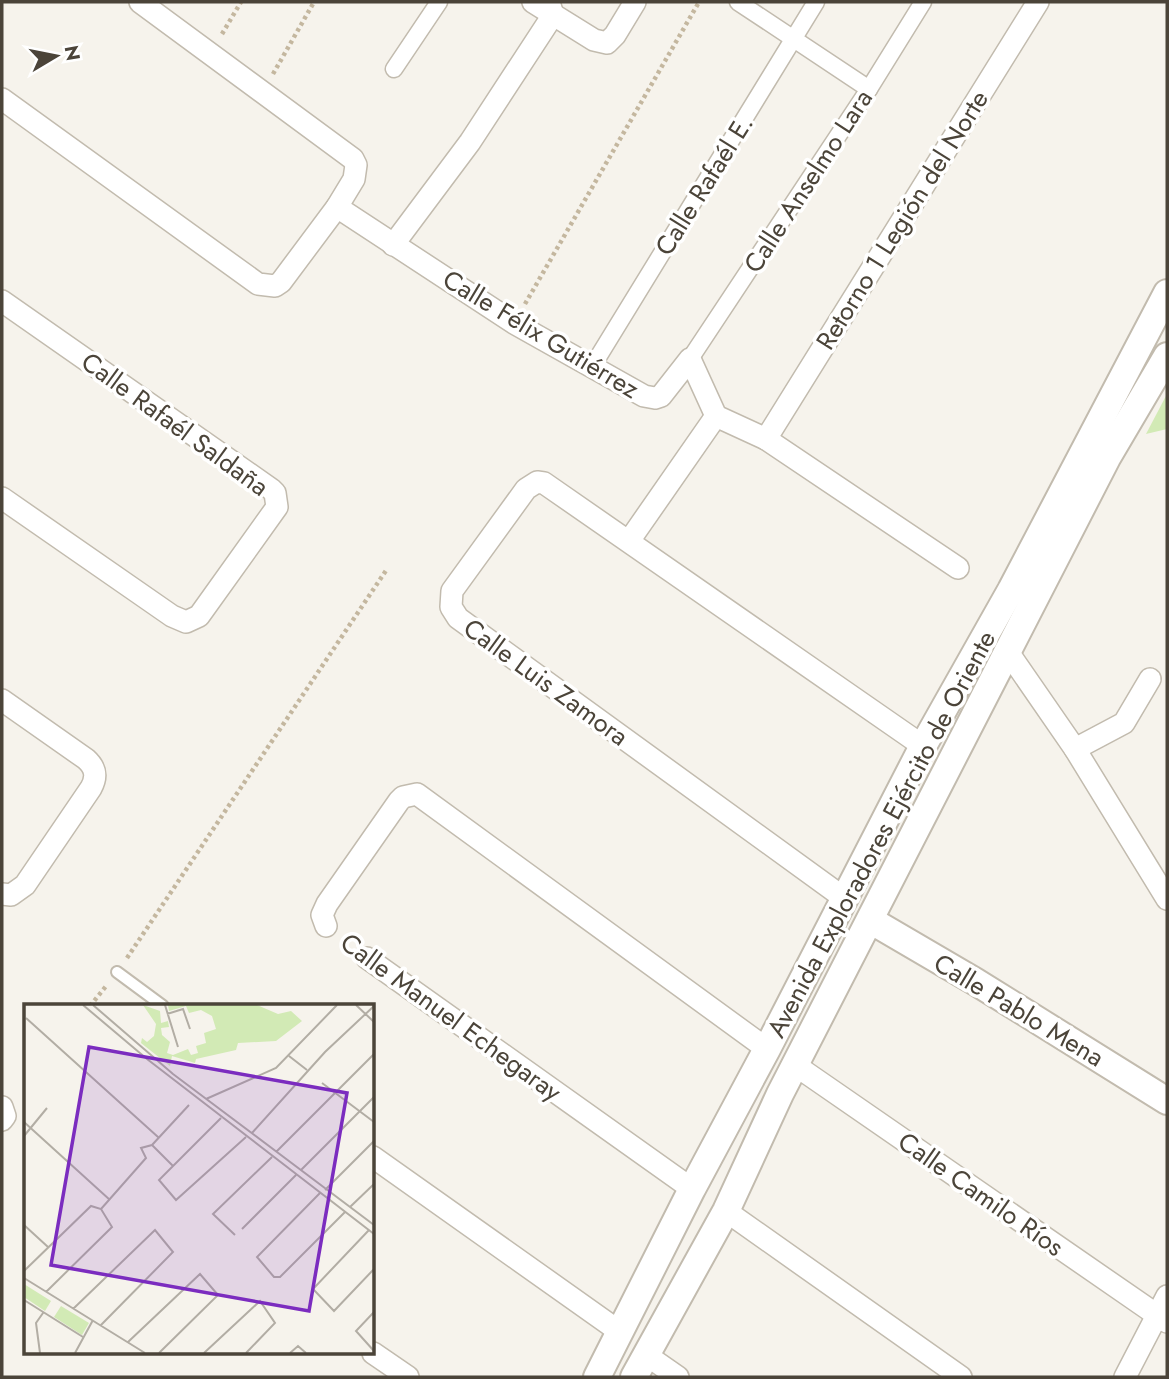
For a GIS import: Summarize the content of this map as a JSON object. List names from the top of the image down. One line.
{"streets":{"street":["Calle Anselmo Lara","Calle Rafaél E.","Retorno 1 Legión del Norte","Calle Félix Gutiérrez","Calle Rafaél Saldaña","Calle Luis Zamora","Avenida Exploradores Ejército de Oriente","Calle Pablo Mena","Calle Manuel Echegaray","Calle Camilo Ríos"]},"crossings":[["Calle Anselmo Lara","Calle Félix Gutiérrez"],["Calle Rafaél E.","Calle Félix Gutiérrez"],["Calle Luis Zamora","Avenida Exploradores Ejército de Oriente"],["Avenida Exploradores Ejército de Oriente","Calle Pablo Mena"],["Avenida Exploradores Ejército de Oriente","Calle Manuel Echegaray"],["Avenida Exploradores Ejército de Oriente","Calle Camilo Ríos"]],"north":"right"}
